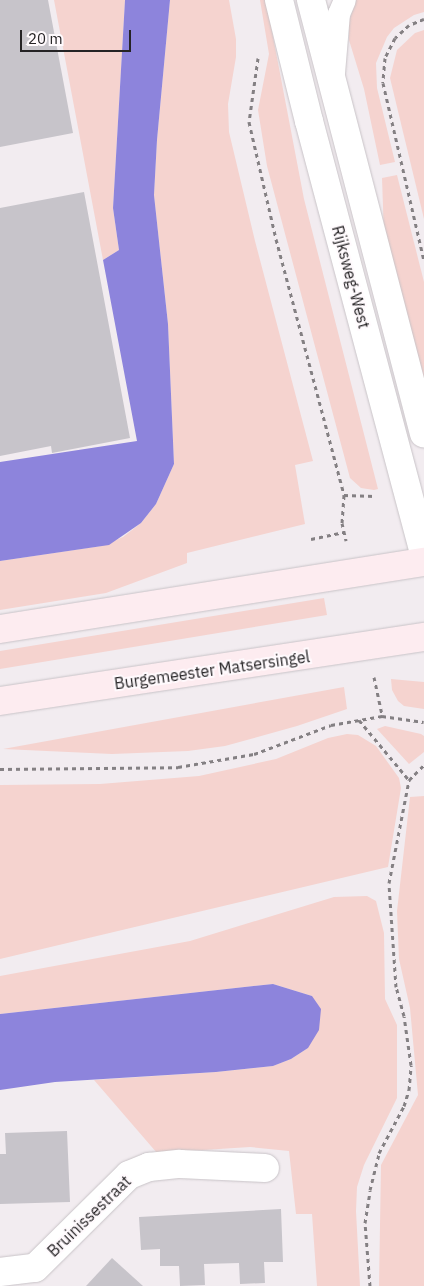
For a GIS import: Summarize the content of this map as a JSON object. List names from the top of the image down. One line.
{"streets":{"main road":["Burgemeester Matsersingel"],"street":["Rijksweg-West","Bruinissestraat"]},"scale_bar":"20 m"}
